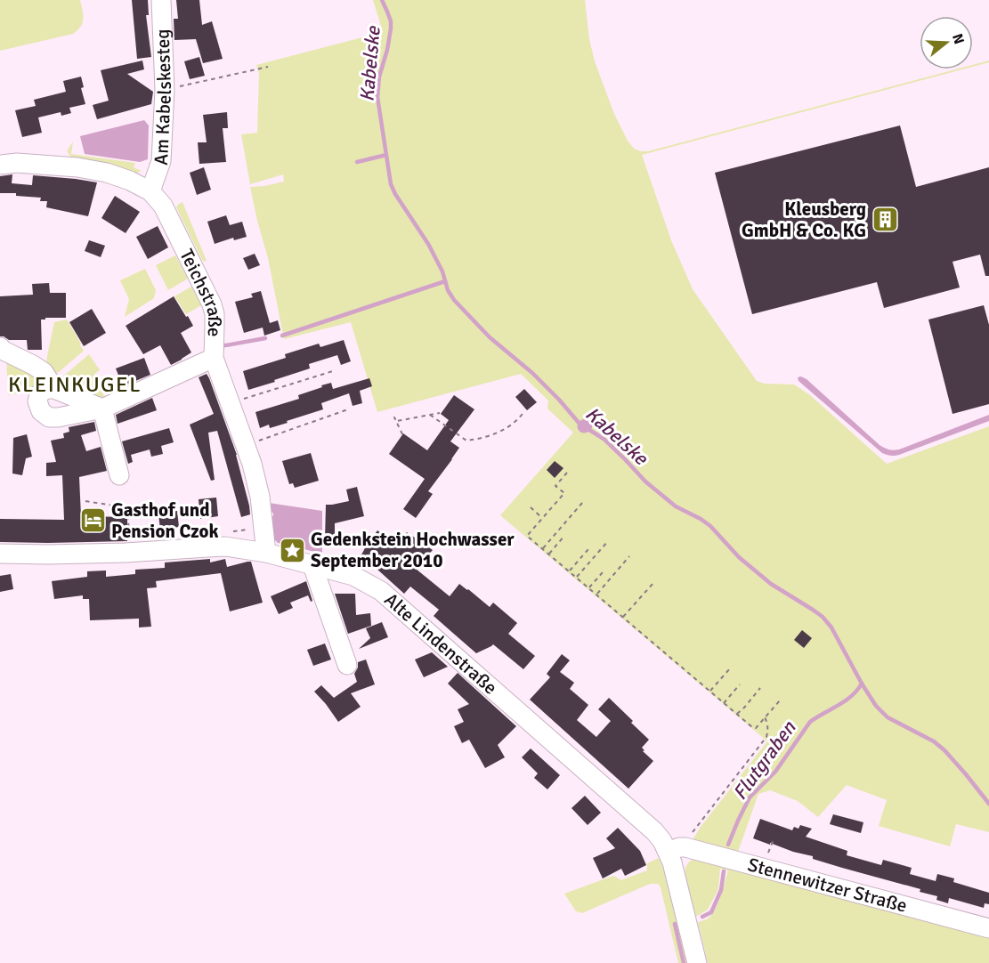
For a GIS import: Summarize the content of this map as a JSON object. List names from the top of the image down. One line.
{"streets":{"street":["Am Kabelskesteg","Teichstraße","Alte Lindenstraße","Stennewitzer Straße"]},"crossings":[["Am Kabelskesteg","Teichstraße"],["Teichstraße","Alte Lindenstraße"],["Alte Lindenstraße","Stennewitzer Straße"]],"districts":["KLEINKUGEL"],"water":["Kabelske","Flutgraben"],"places":{"building":["Kleusberg GmbH & Co. KG"],"hotel":["Gasthof und Pension Czok"],"place":["Gedenkstein Hochwasser September 2010"]},"north":"right"}
